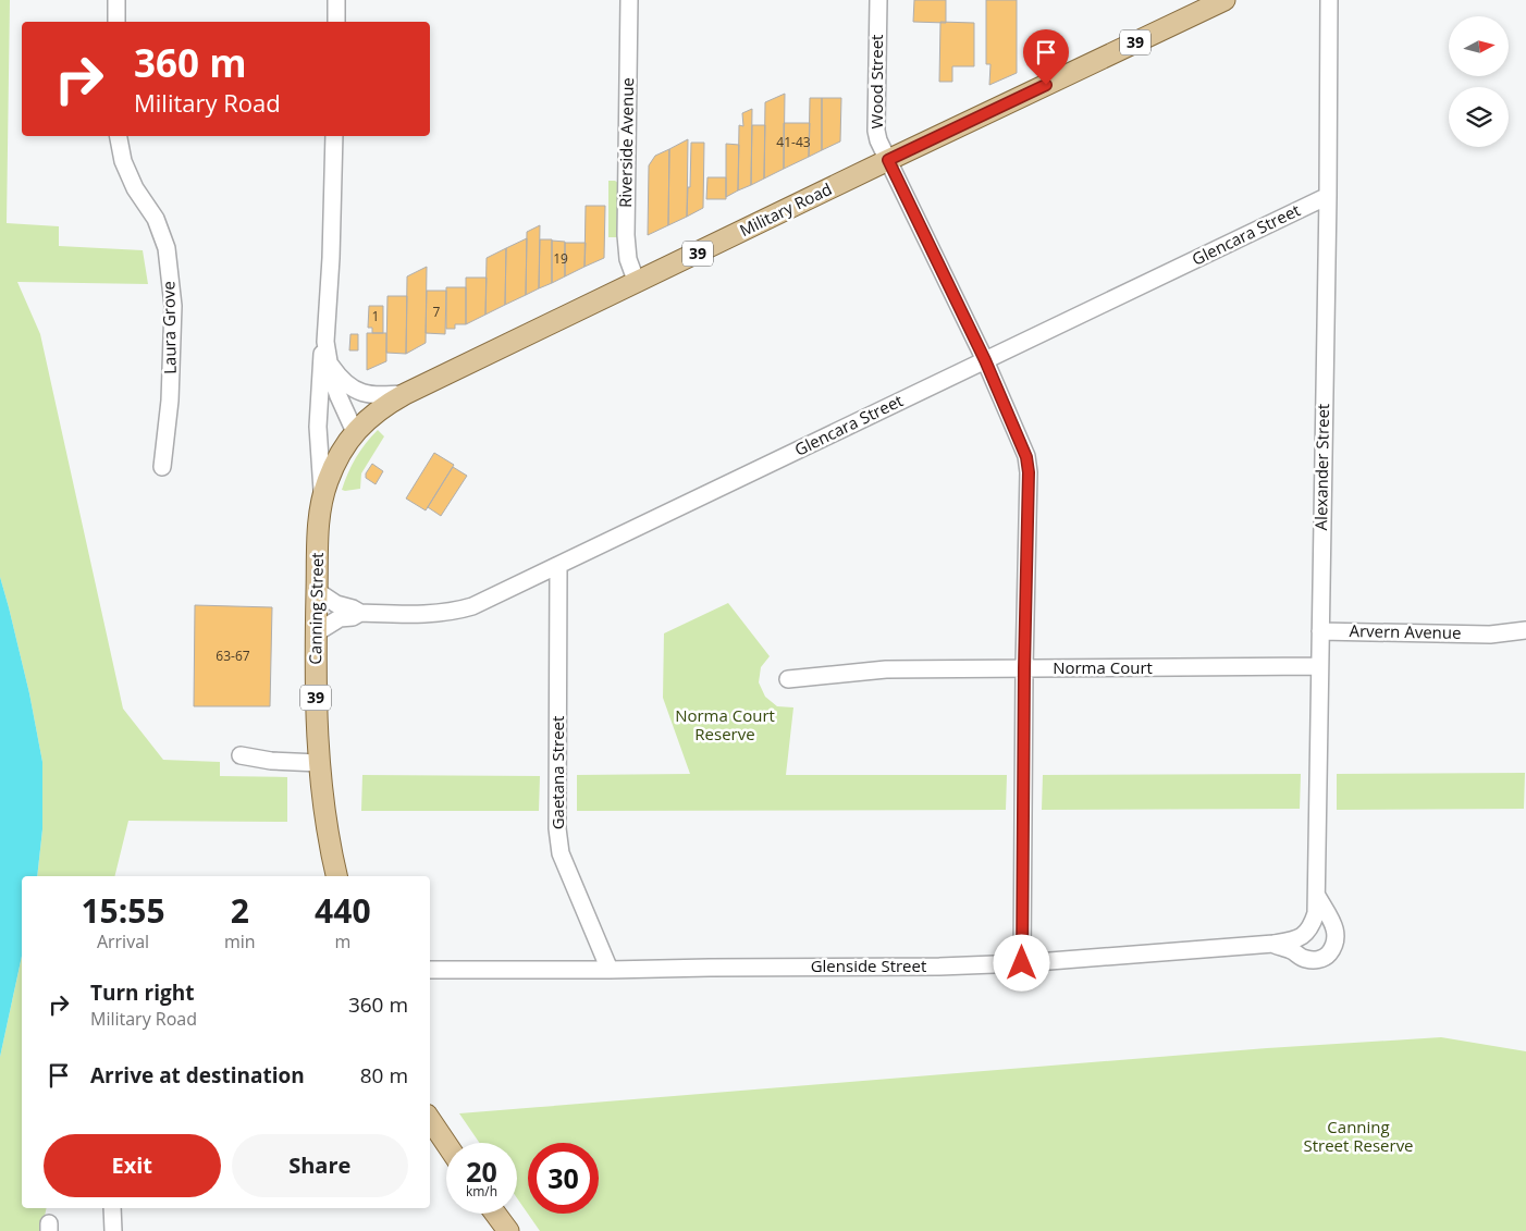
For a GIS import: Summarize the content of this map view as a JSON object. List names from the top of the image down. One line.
{"streets":{"main road":["39","Military Road","Canning Street"],"street":["Wood Street","Riverside Avenue","Glencara Street","Laura Grove","Alexander Street","Arvern Avenue","Norma Court","Gaetana Street","Glenside Street"]},"crossings":[["Wood Street","Military Road"],["Wood Street","Glencara Street"],["Wood Street","Norma Court"],["Wood Street","Glenside Street"],["Riverside Avenue","Military Road"],["Military Road","Canning Street"],["Glencara Street","Alexander Street"],["Glencara Street","Canning Street"],["Glencara Street","Gaetana Street"],["Alexander Street","Arvern Avenue"],["Alexander Street","Norma Court"],["Alexander Street","Glenside Street"],["Gaetana Street","Glenside Street"]],"parks":["Norma Court Reserve","Canning Street Reserve"],"house_numbers":["41-43","19","7","1","63-67"],"north":"right","page":{"turn":["360 m","Military Road"],"eta":["15:55","Arrival","2","min","440","m"],"list":[{"name":"Turn right","note":"Military Road","value":"360 m"},{"name":"Arrive at destination","value":"80 m"}],"buttons":["Exit","Share"],"speed":"20 km/h","limit":"30"}}
